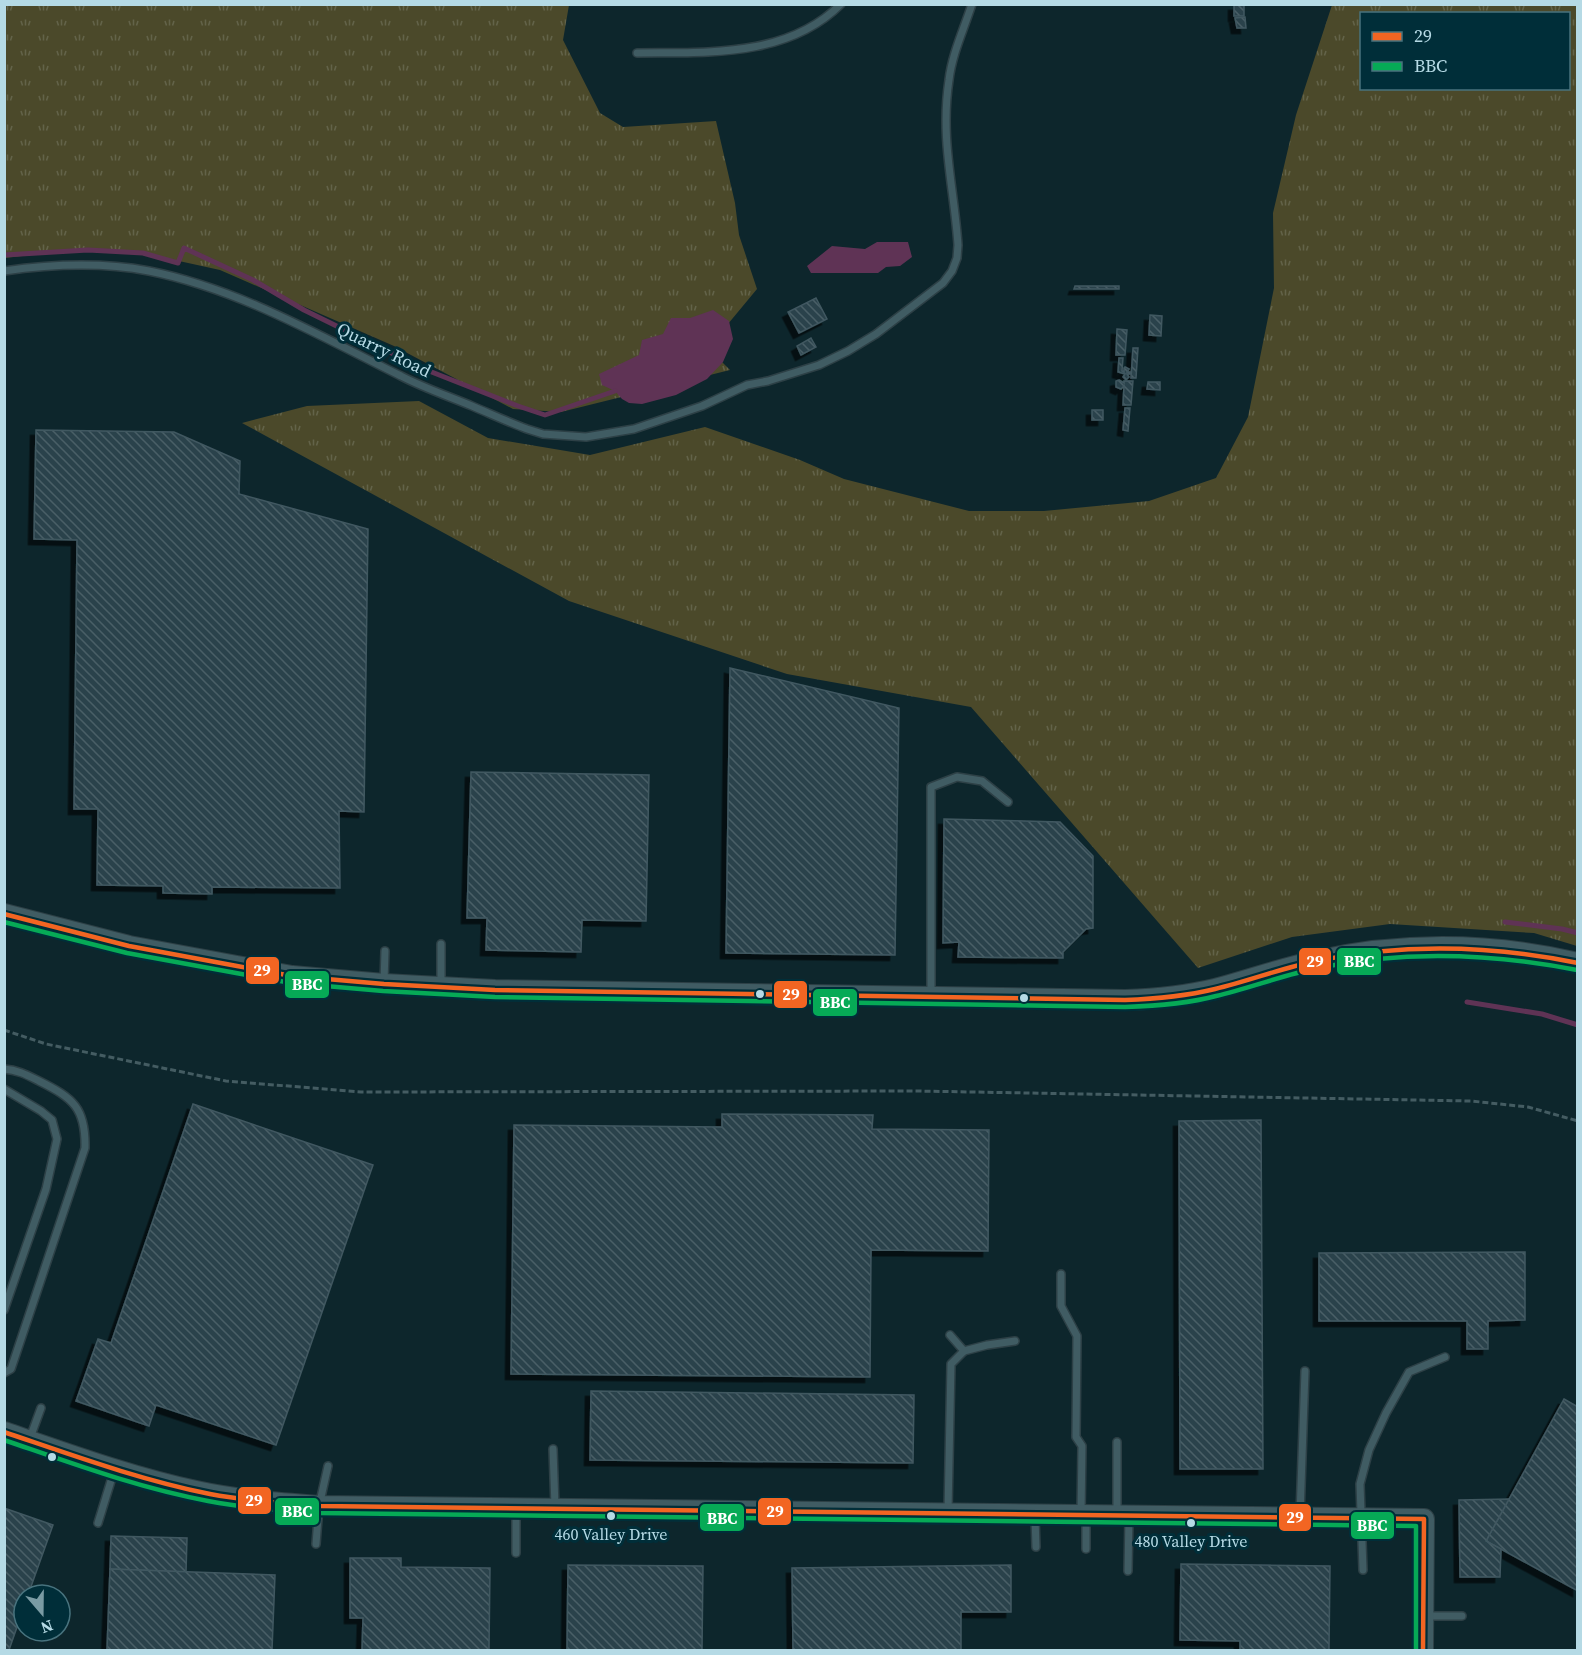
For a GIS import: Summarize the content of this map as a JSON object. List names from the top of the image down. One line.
{"streets":{"lane":["Quarry Road"]},"places":["460 Valley Drive","480 Valley Drive"],"lines":["transit line 29","transit line BBC"],"legend":["29","BBC"],"north":"bottom"}
